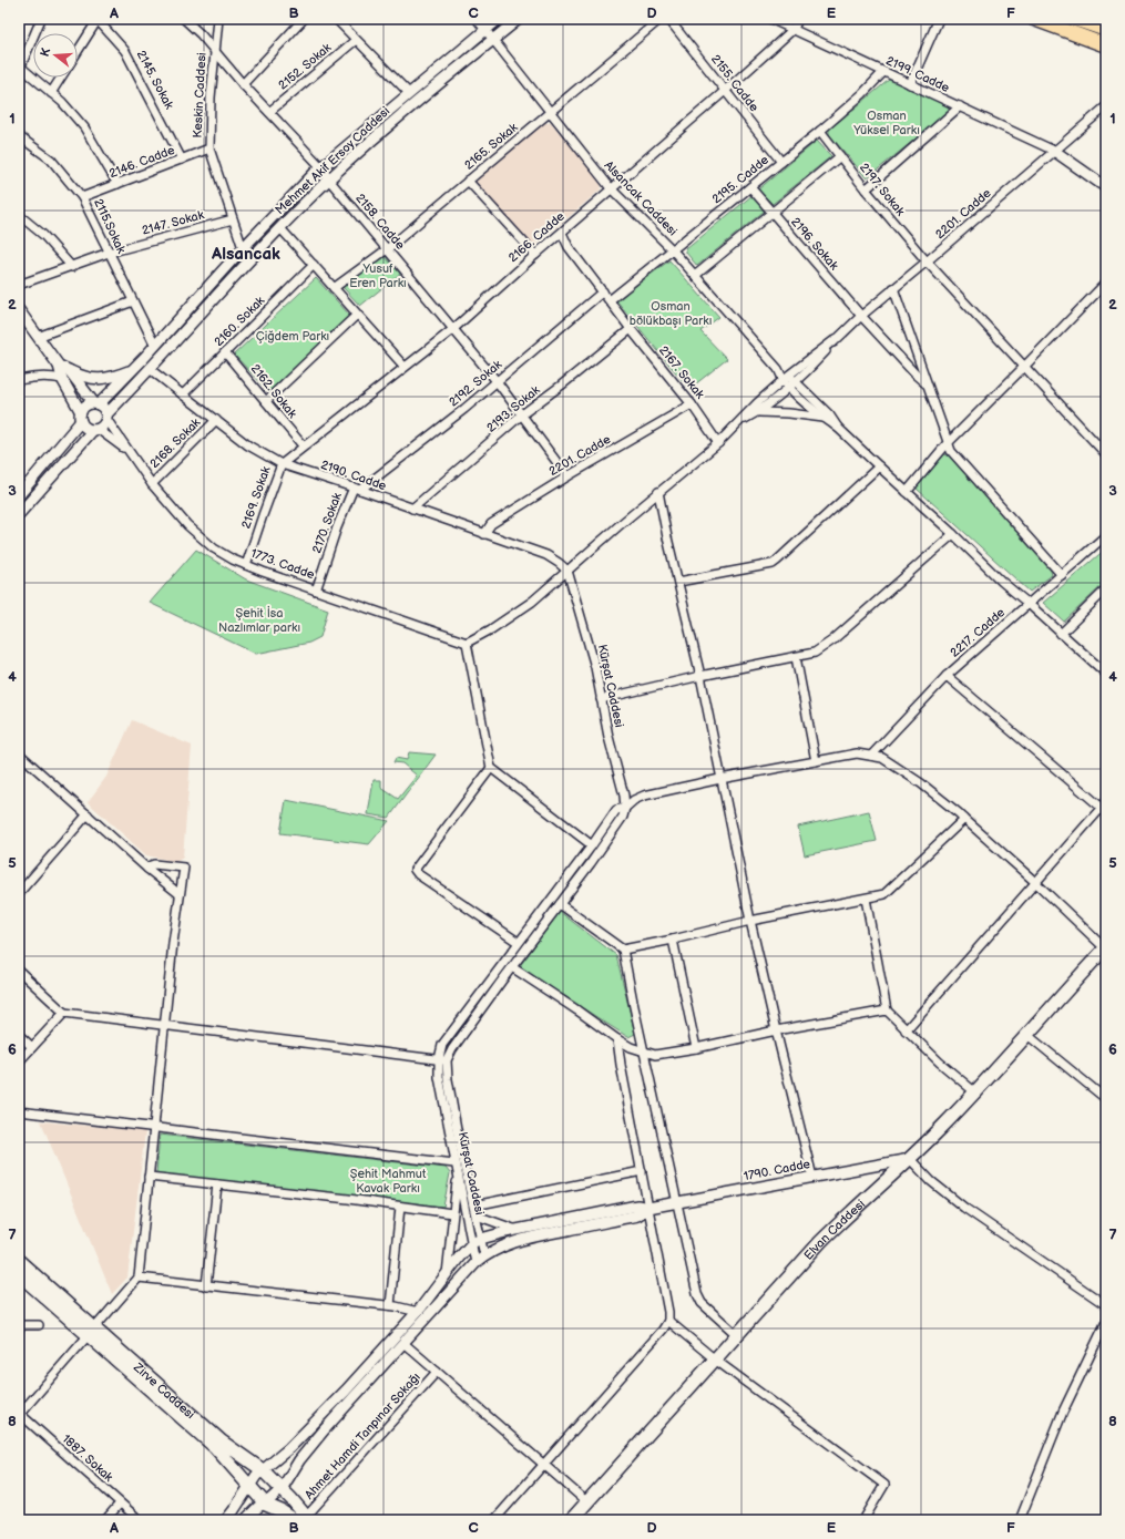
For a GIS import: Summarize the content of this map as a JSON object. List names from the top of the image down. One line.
{"streets":{"main road":["Elvan Caddesi","Zirve Caddesi"],"street":["2152. Sokak","2199. Cadde","2145. Sokak","2155. Cadde","Keskin Caddesi","2165. Sokak","Mehmet Akif Ersoy Caddesi","2146. Cadde","2195. Cadde","2197. Sokak","Alsancak Caddesi","2201. Cadde","2158. Cadde","2147. Sokak","2115.Sokak","2166. Cadde","2196. Sokak","2160. Sokak","2167. Sokak","2192. Sokak","2162. Sokak","2193. Sokak","2168. Sokak","2190. Cadde","2169. Sokak","2170. Sokak","1773. Cadde","2217. Cadde","Kürşat Caddesi","1790. Cadde","Ahmet Hamdi Tanpınar Sokağı","1887. Sokak"]},"crossings":[["2152. Sokak","2158. Cadde"],["2199. Cadde","2195. Cadde"],["2199. Cadde","2201. Cadde"],["2199. Cadde","2166. Cadde"],["2145. Sokak","2146. Cadde"],["2155. Cadde","2195. Cadde"],["2155. Cadde","2166. Cadde"],["Keskin Caddesi","Mehmet Akif Ersoy Caddesi"],["Keskin Caddesi","2146. Cadde"],["Keskin Caddesi","2158. Cadde"],["Keskin Caddesi","2147. Sokak"],["2165. Sokak","Alsancak Caddesi"],["2165. Sokak","2158. Cadde"],["Mehmet Akif Ersoy Caddesi","Alsancak Caddesi"],["Mehmet Akif Ersoy Caddesi","2158. Cadde"],["Mehmet Akif Ersoy Caddesi","2115.Sokak"],["Mehmet Akif Ersoy Caddesi","2190. Cadde"],["2146. Cadde","2115.Sokak"],["2195. Cadde","2197. Sokak"],["2195. Cadde","Alsancak Caddesi"],["2195. Cadde","2196. Sokak"],["2195. Cadde","2167. Sokak"],["2197. Sokak","2201. Cadde"],["Alsancak Caddesi","2201. Cadde"],["Alsancak Caddesi","2166. Cadde"],["2201. Cadde","2158. Cadde"],["2201. Cadde","2196. Sokak"],["2201. Cadde","2167. Sokak"],["2201. Cadde","2190. Cadde"],["2201. Cadde","1773. Cadde"],["2201. Cadde","Kürşat Caddesi"],["2158. Cadde","2166. Cadde"],["2158. Cadde","2192. Sokak"],["2158. Cadde","2193. Sokak"],["2147. Sokak","2115.Sokak"],["2166. Cadde","2167. Sokak"],["2166. Cadde","2162. Sokak"],["2166. Cadde","2190. Cadde"],["2166. Cadde","2169. Sokak"],["2160. Sokak","2162. Sokak"],["2160. Sokak","2190. Cadde"],["2167. Sokak","2192. Sokak"],["2167. Sokak","2193. Sokak"],["2192. Sokak","2190. Cadde"],["2192. Sokak","2170. Sokak"],["2193. Sokak","2190. Cadde"],["2168. Sokak","2190. Cadde"],["2168. Sokak","1773. Cadde"],["2190. Cadde","2169. Sokak"],["2190. Cadde","2170. Sokak"],["2190. Cadde","Kürşat Caddesi"],["2169. Sokak","1773. Cadde"],["2170. Sokak","1773. Cadde"],["Kürşat Caddesi","1790. Cadde"],["1790. Cadde","Elvan Caddesi"],["Zirve Caddesi","Ahmet Hamdi Tanpınar Sokağı"]],"districts":["Alsancak"],"parks":["Osman Yüksel Parkı","Yusuf Eren Parkı","Osman bölükbaşı Parkı","Çiğdem Parkı","Şehit İsa Nazlımlar parkı","Şehit Mahmut Kavak Parkı"],"north":"left","grid":{"columns":["A","B","C","D","E","F"],"rows":["1","2","3","4","5","6","7","8"]}}
